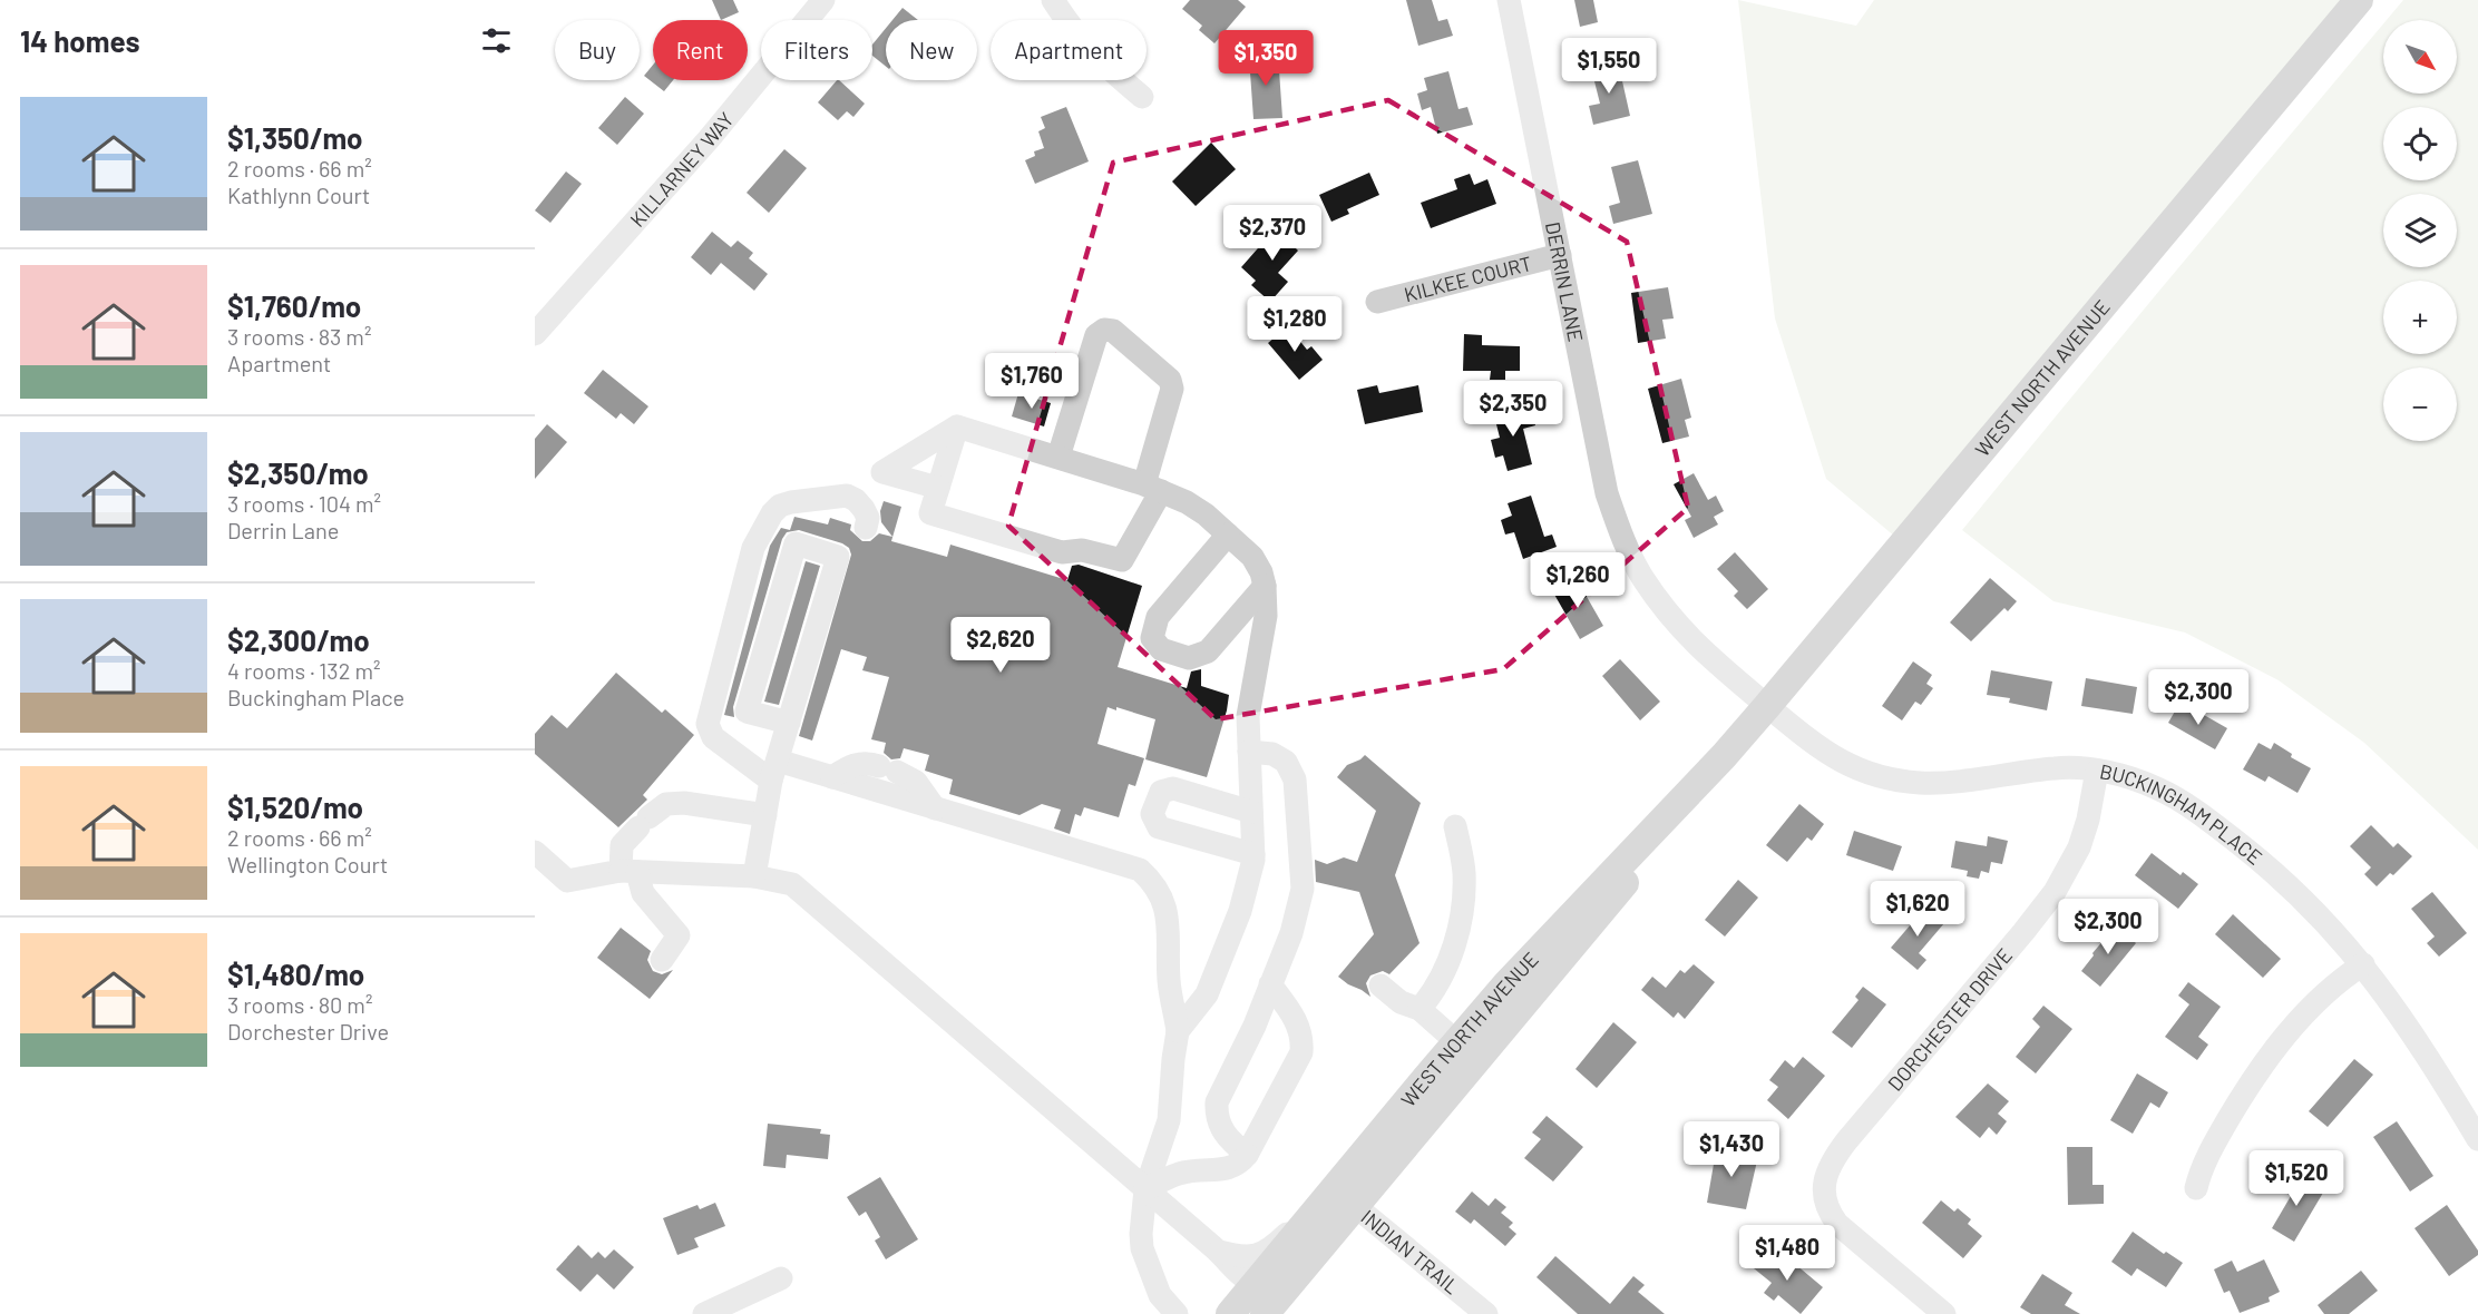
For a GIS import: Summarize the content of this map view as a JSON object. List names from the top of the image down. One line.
{"streets":{"main road":["WEST NORTH AVENUE"],"street":["KILLARNEY WAY","KILKEE COURT","DERRIN LANE","BUCKINGHAM PLACE","DORCHESTER DRIVE","INDIAN TRAIL"]},"crossings":[["KILKEE COURT","DERRIN LANE"],["DERRIN LANE","WEST NORTH AVENUE"],["DERRIN LANE","BUCKINGHAM PLACE"],["WEST NORTH AVENUE","BUCKINGHAM PLACE"],["WEST NORTH AVENUE","INDIAN TRAIL"],["BUCKINGHAM PLACE","DORCHESTER DRIVE"]],"north":"bottom right","page":{"heading":"14 homes","map_buttons":["+","−"],"chip":["Buy","Rent","Filters","New","Apartment"],"price":["$1,350","$1,550","$2,370","$1,280","$1,760","$2,350","$1,260","$2,620","$2,300","$1,620","$2,300","$1,430","$1,520","$1,480"],"list":[{"name":"$1,350/mo","note":"2 rooms · 66 m² · Kathlynn Court"},{"name":"$1,760/mo","note":"3 rooms · 83 m² · Apartment"},{"name":"$2,350/mo","note":"3 rooms · 104 m² · Derrin Lane"},{"name":"$2,300/mo","note":"4 rooms · 132 m² · Buckingham Place"},{"name":"$1,520/mo","note":"2 rooms · 66 m² · Wellington Court"},{"name":"$1,480/mo","note":"3 rooms · 80 m² · Dorchester Drive"}]}}
